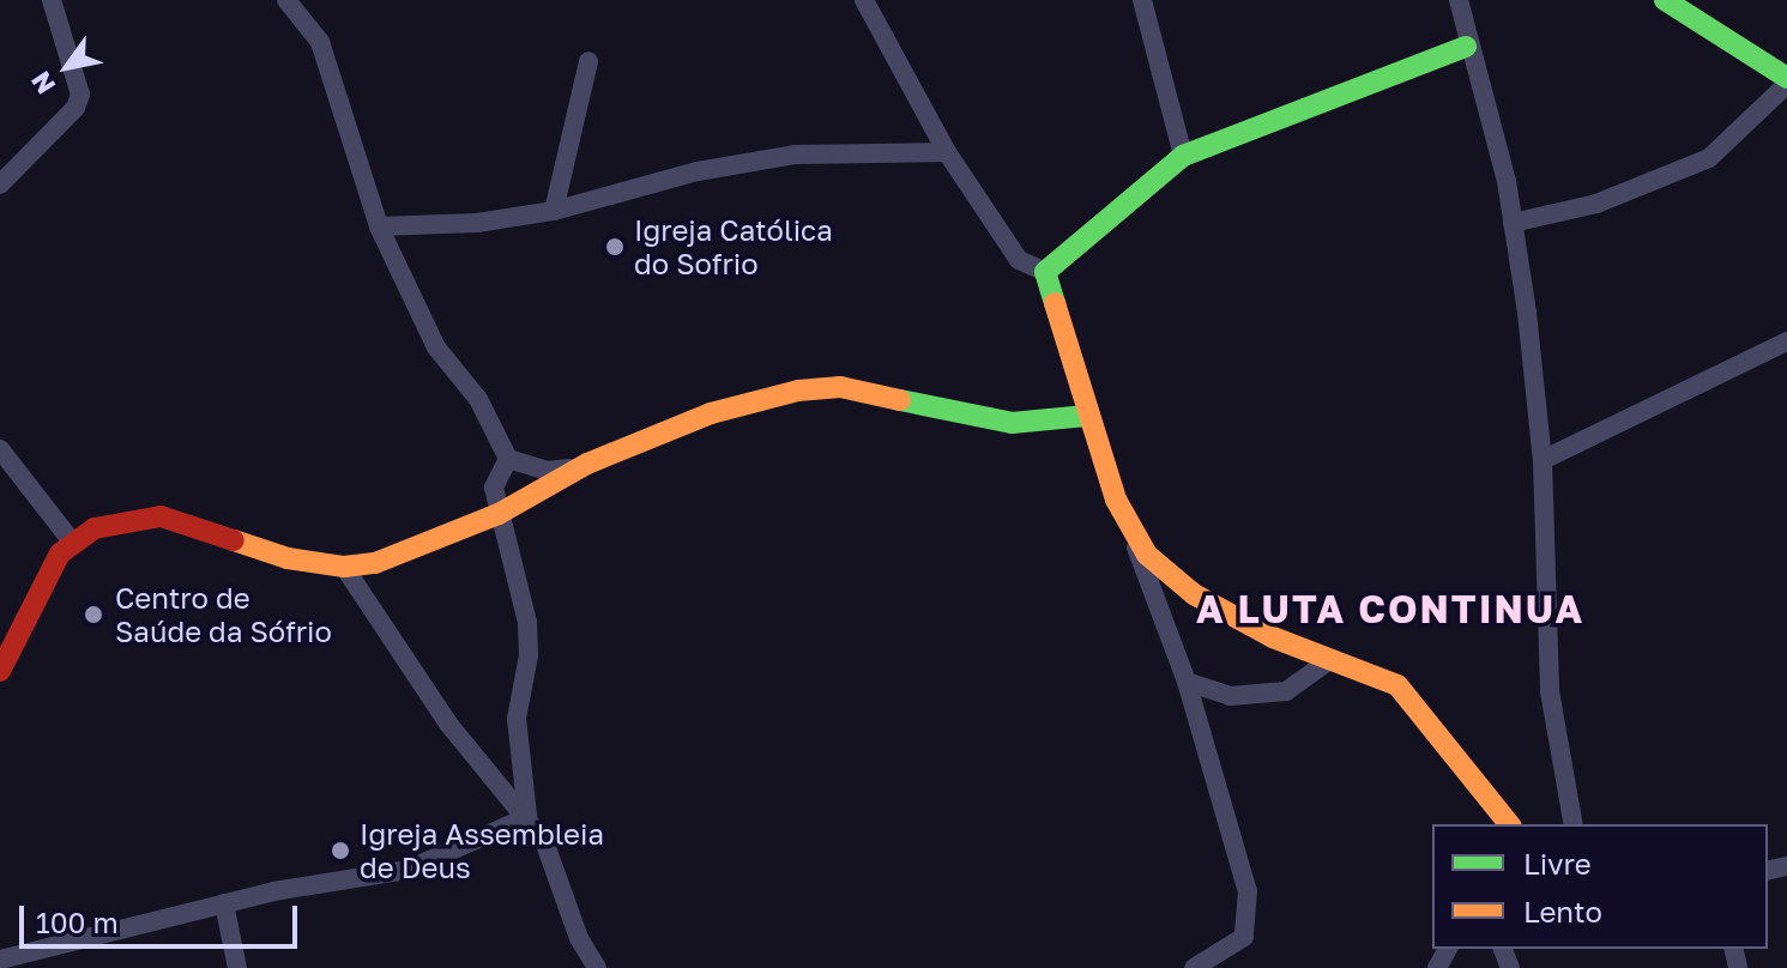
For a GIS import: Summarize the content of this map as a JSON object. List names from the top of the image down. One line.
{"districts":["A LUTA CONTINUA"],"places":["Igreja Católica do Sofrio","Centro de Saúde da Sófrio","Igreja Assembleia de Deus"],"legend":["Livre","Lento"],"scale_bar":"100 m","north":"bottom left"}
